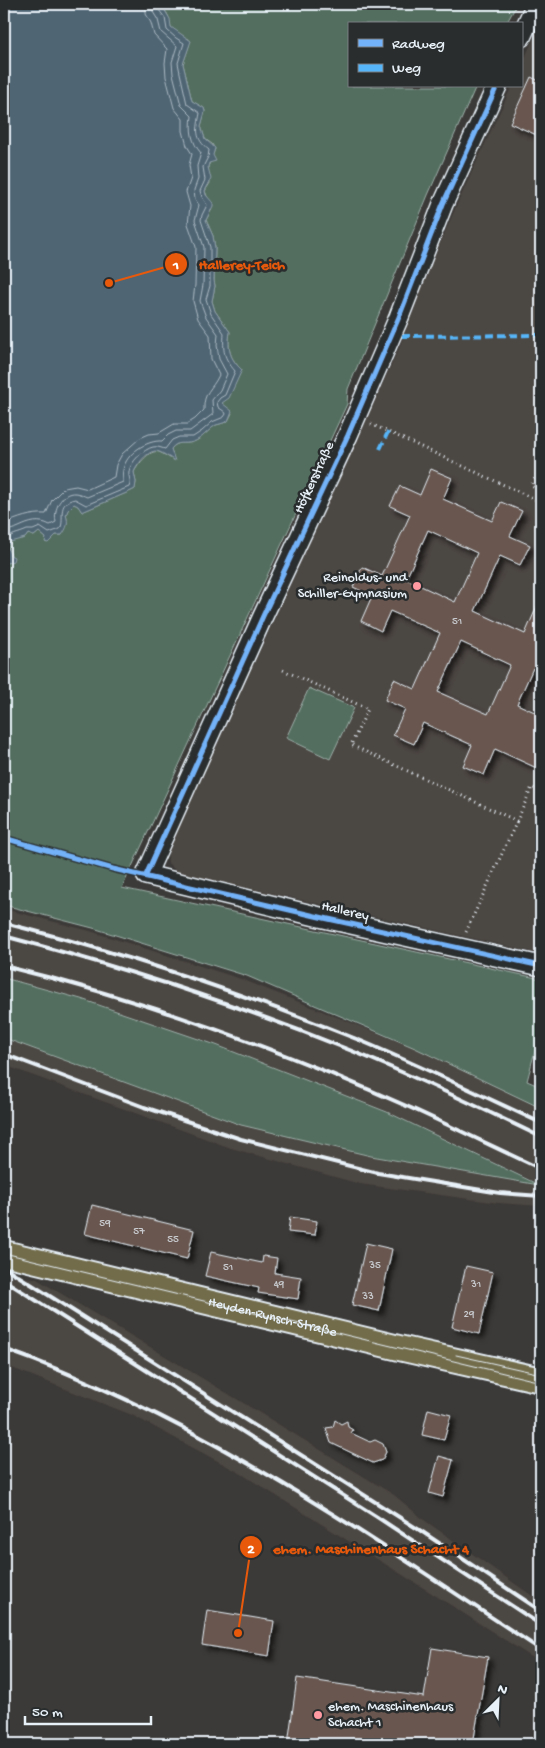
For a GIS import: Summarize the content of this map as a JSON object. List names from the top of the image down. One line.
{"streets":{"main road":["Heyden-Rynsch-Straße"],"street":["Höfkerstraße","Hallerey"]},"crossings":[["Höfkerstraße","Hallerey"]],"places":["Hallerey-Teich","Reinoldus- und Schiller-Gymnasium","ehem. Maschinenhaus Schacht 4","ehem. Maschinenhaus Schacht 1"],"house_numbers":["51","59","57","55","35","51","49","31","33","29"],"legend":["Radweg","Weg"],"scale_bar":"50 m","north":"top right"}
